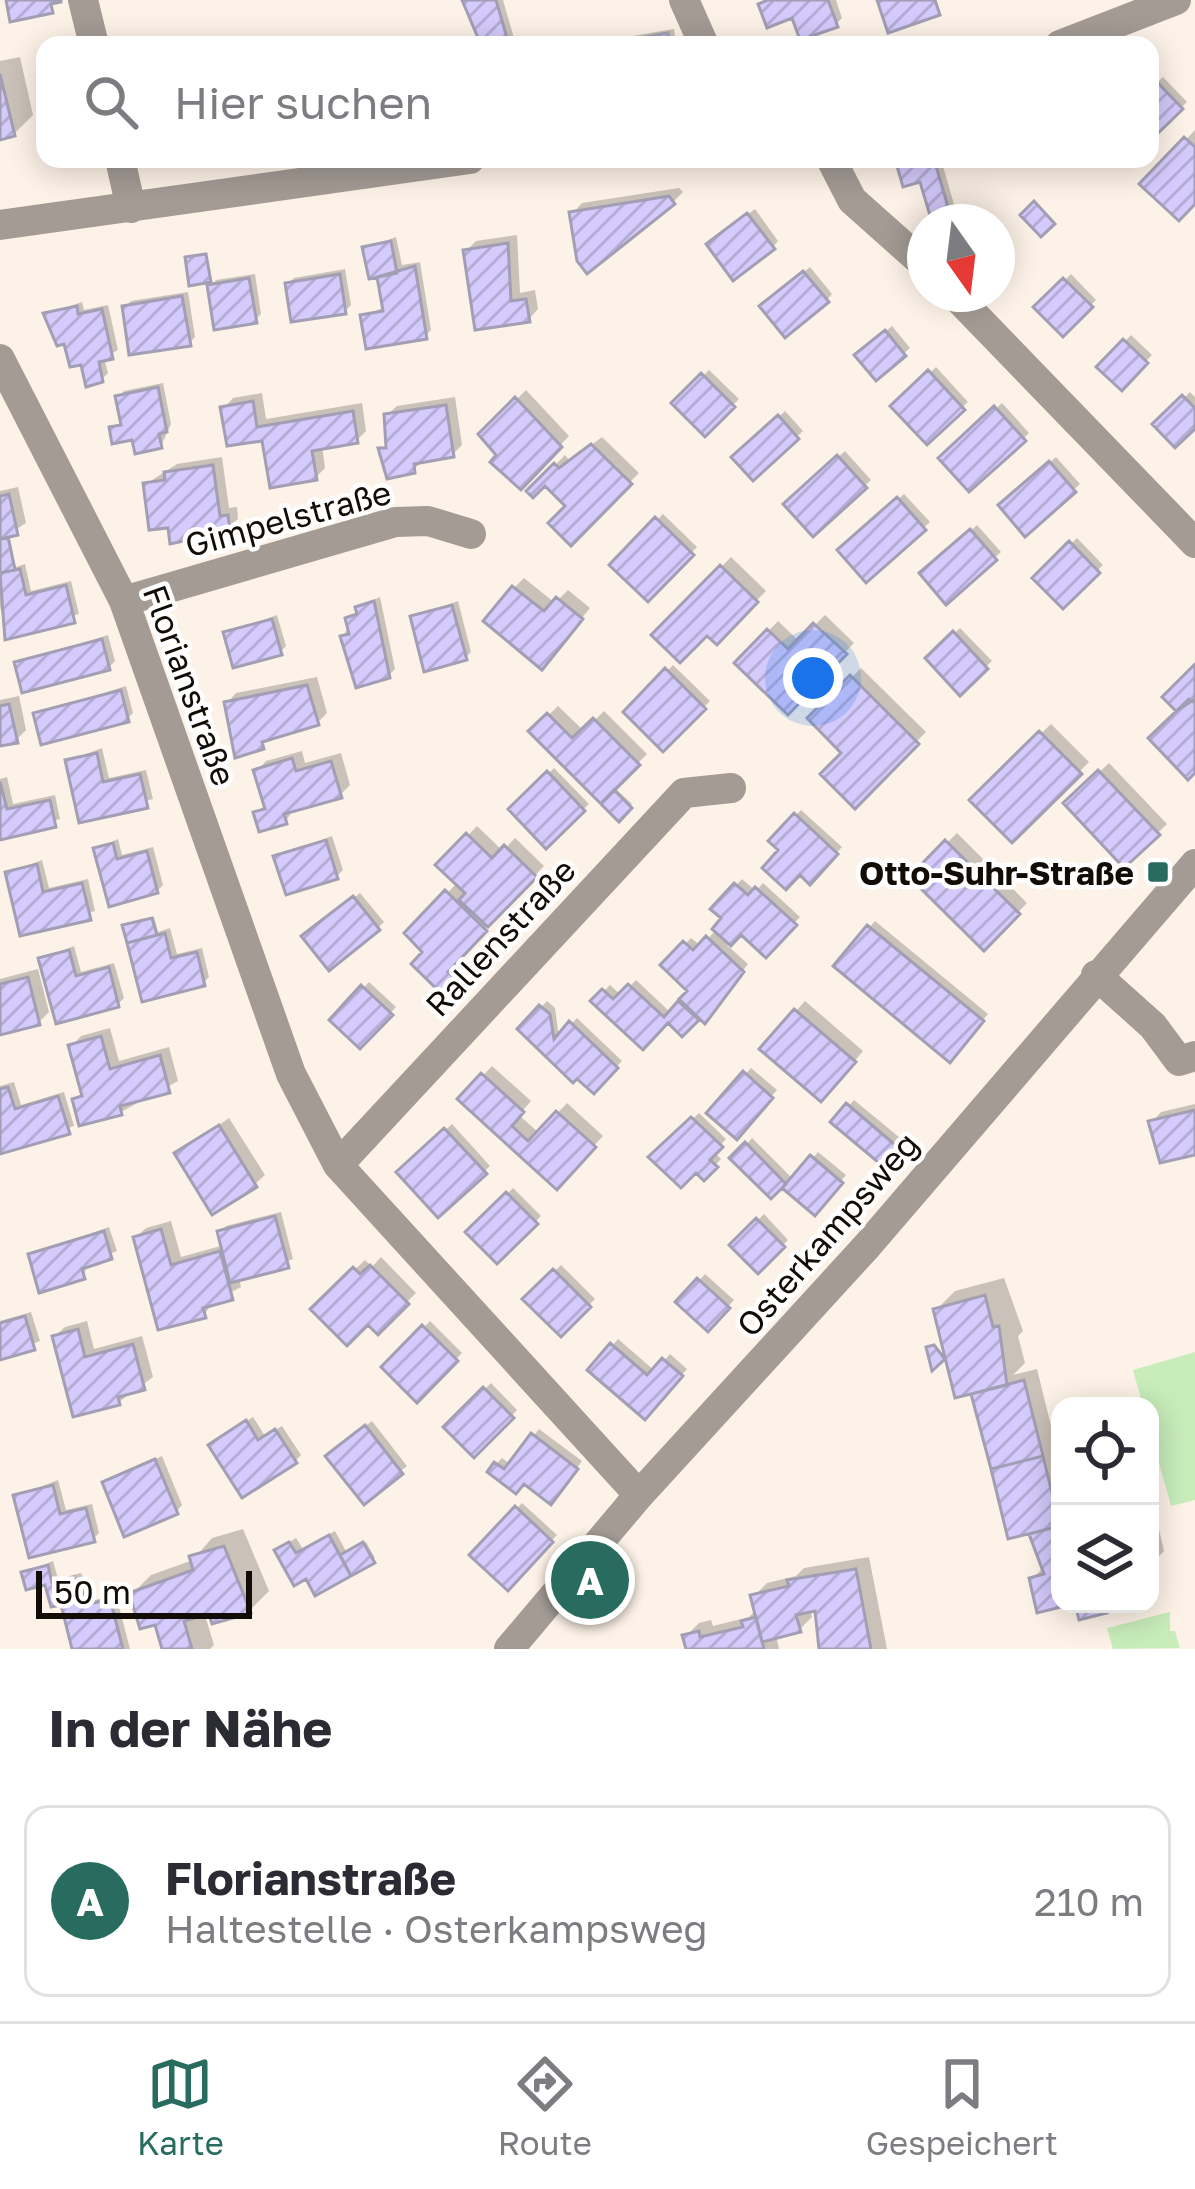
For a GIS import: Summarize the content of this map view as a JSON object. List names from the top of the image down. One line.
{"streets":{"street":["Gimpelstraße","Florianstraße","Rallenstraße","Osterkampsweg"]},"crossings":[["Gimpelstraße","Florianstraße"],["Florianstraße","Rallenstraße"],["Florianstraße","Osterkampsweg"]],"places":{"transit":["Otto-Suhr-Straße"]},"scale_bar":"50 m","north":"bottom","page":{"search":"Hier suchen","pins":"A","scale":"50 m","heading":"In der Nähe","list":[{"mark":"A","name":"Florianstraße","note":"Haltestelle · Osterkampsweg","value":"210 m"}],"nav":["Karte","Route","Gespeichert"]}}
